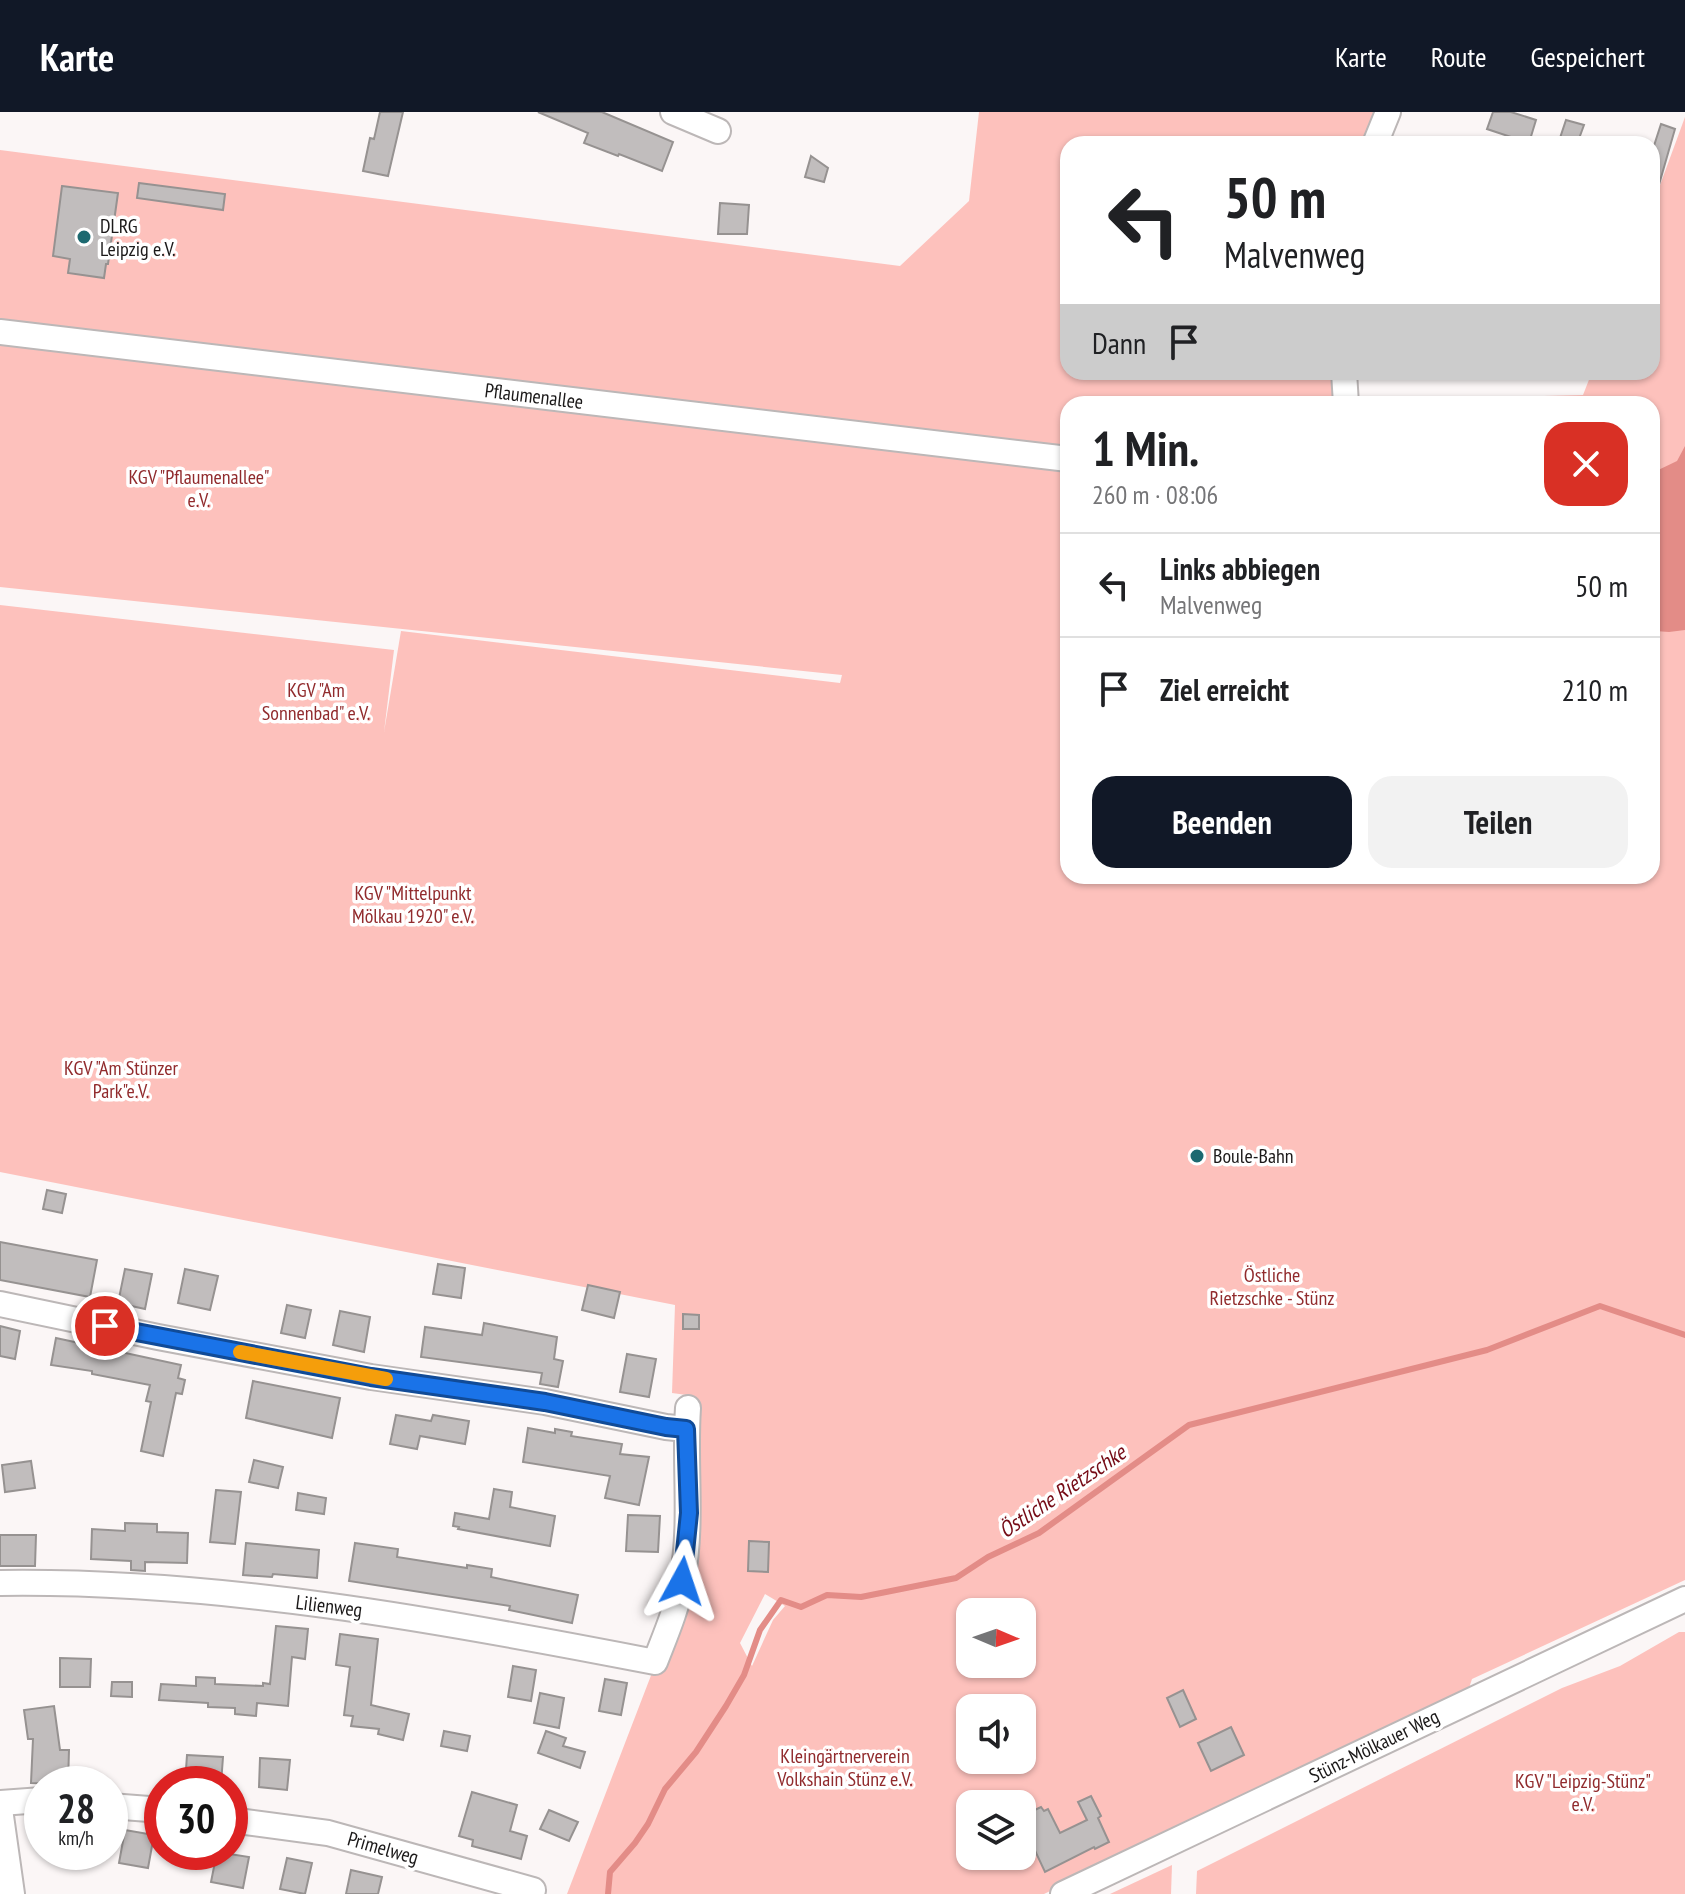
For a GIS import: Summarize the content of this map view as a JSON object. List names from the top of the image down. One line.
{"streets":{"street":["Pflaumenallee","Lilienweg","Stünz-Mölkauer Weg","Primelweg"]},"water":["Östliche Rietzschke"],"parks":["KGV \"Pflaumenallee\" e.V.","KGV \"Am Sonnenbad\" e.V.","KGV \"Mittelpunkt Mölkau 1920\" e.V.","KGV \"Am Stünzer Park\"e.V.","Östliche Rietzschke - Stünz","Kleingärtnerverein Volkshain Stünz e.V.","KGV \"Leipzig-Stünz\" e.V."],"places":["DLRG Leipzig e.V.","Boule-Bahn"],"north":"right","page":{"header":"Karte","nav":["Karte","Route","Gespeichert"],"turn":["50 m","Malvenweg"],"then":"Dann","heading":["1 Min.","260 m · 08:06"],"list":[{"name":"Links abbiegen","note":"Malvenweg","value":"50 m"},{"name":"Ziel erreicht","value":"210 m"}],"buttons":["Beenden","Teilen"],"speed":"28 km/h","limit":"30"}}
